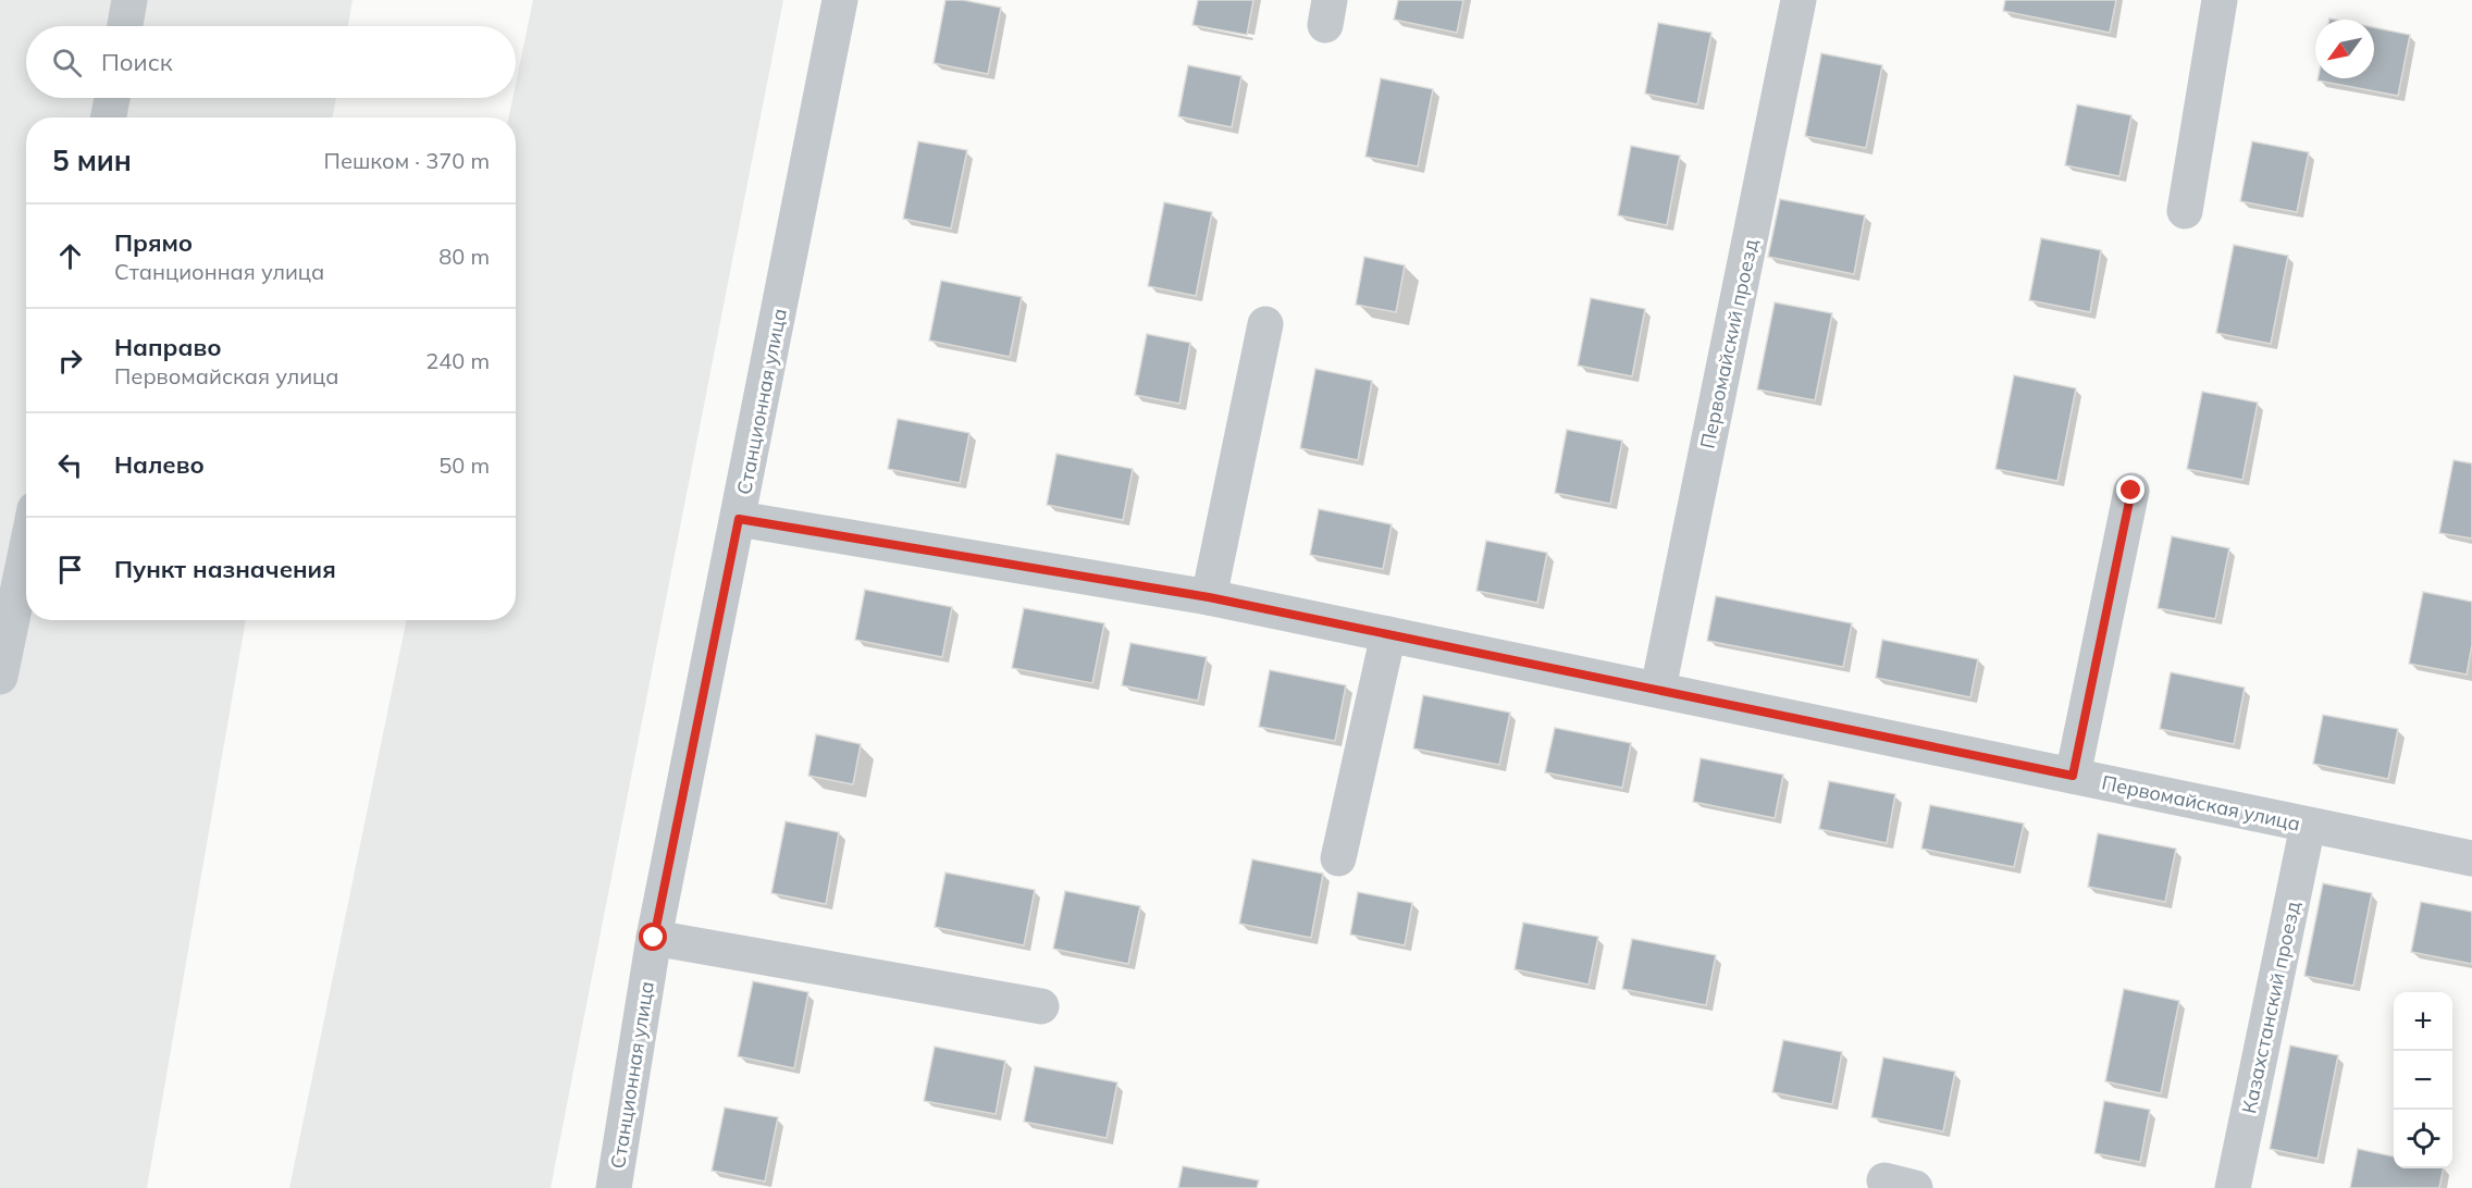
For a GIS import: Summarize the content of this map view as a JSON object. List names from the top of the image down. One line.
{"streets":{"street":["Первомайский проезд","Станционная улица","Первомайская улица","Казахстанский проезд"]},"crossings":[["Первомайский проезд","Первомайская улица"],["Станционная улица","Первомайская улица"],["Первомайская улица","Казахстанский проезд"]],"north":"bottom left","page":{"search":"Поиск","heading":["5 мин","Пешком · 370 m"],"list":[["Прямо","Станционная улица","80 m"],["Направо","Первомайская улица","240 m"],["Налево","50 m"],"Пункт назначения"],"map_buttons":["+","−"]}}
